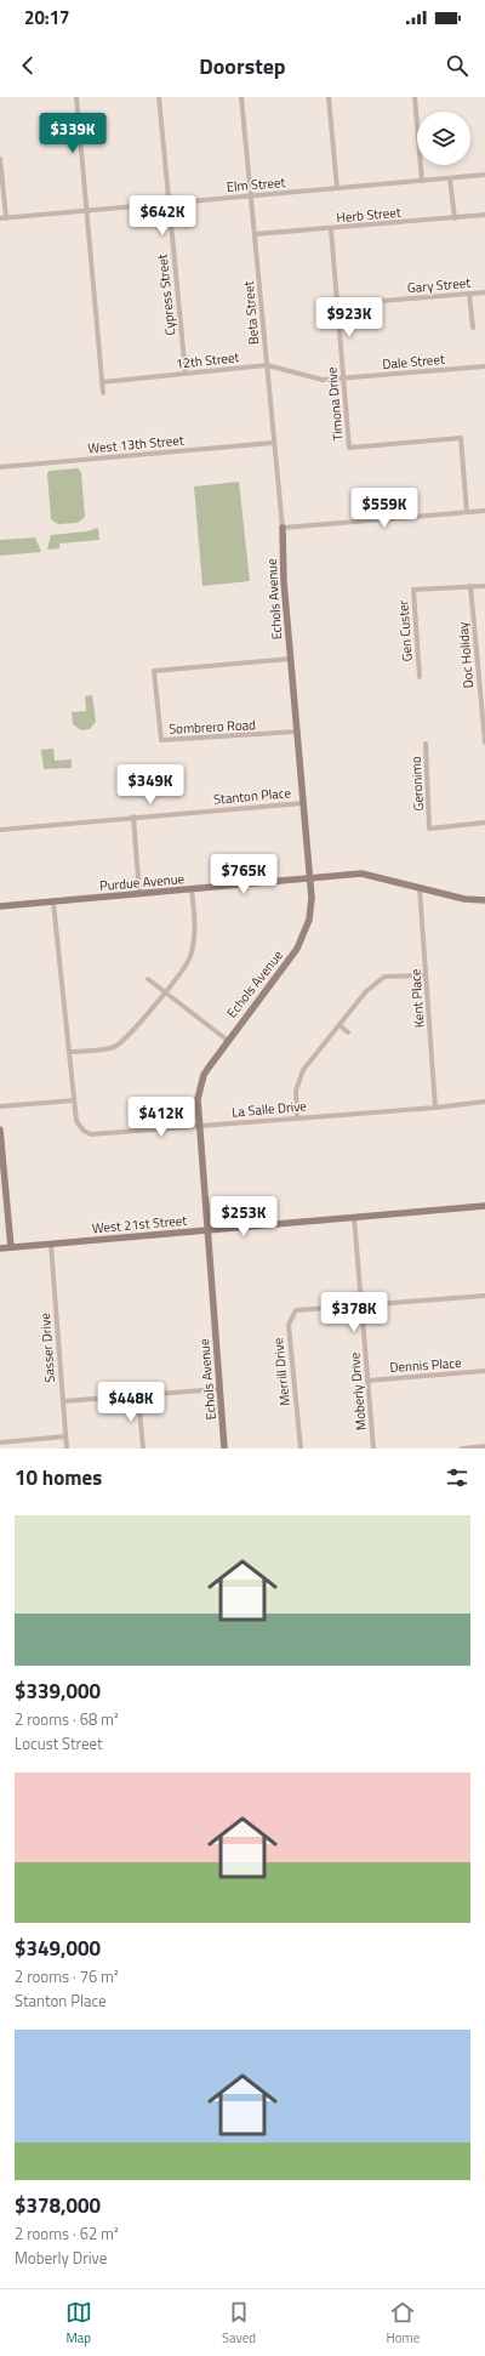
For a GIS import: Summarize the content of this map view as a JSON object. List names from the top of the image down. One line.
{"streets":{"street":["Elm Street","Herb Street","Gary Street","Cypress Street","Beta Street","12th Street","Dale Street","Timona Drive","West 13th Street","Echols Avenue","Gen Custer","Doc Holiday","Sombrero Road","Geronimo","Stanton Place","Purdue Avenue","Kent Place","La Salle Drive","West 21st Street","Sasser Drive","Dennis Place","Merrill Drive","Moberly Drive"]},"crossings":[["Elm Street","Cypress Street"],["Elm Street","Beta Street"],["Herb Street","Beta Street"],["Herb Street","Timona Drive"],["Gary Street","Timona Drive"],["Cypress Street","12th Street"],["Beta Street","12th Street"],["Beta Street","West 13th Street"],["Beta Street","Echols Avenue"],["12th Street","Dale Street"],["12th Street","Timona Drive"],["Dale Street","Timona Drive"],["Echols Avenue","Sombrero Road"],["Echols Avenue","Stanton Place"],["Echols Avenue","Purdue Avenue"],["Echols Avenue","La Salle Drive"],["Echols Avenue","West 21st Street"],["Gen Custer","Doc Holiday"],["Purdue Avenue","Kent Place"],["Purdue Avenue","La Salle Drive"],["Kent Place","La Salle Drive"],["West 21st Street","Sasser Drive"],["West 21st Street","Moberly Drive"],["Dennis Place","Moberly Drive"],["Merrill Drive","Moberly Drive"]],"page":{"status":"20:17","header":"Doorstep","price":["$339K","$642K","$923K","$559K","$349K","$765K","$412K","$253K","$378K","$448K"],"heading":"10 homes","list":[{"name":"$339,000","note":"2 rooms · 68 m² · Locust Street"},{"name":"$349,000","note":"2 rooms · 76 m² · Stanton Place"},{"name":"$378,000","note":"2 rooms · 62 m² · Moberly Drive"}],"tabs":["Map","Saved","Home"]}}
